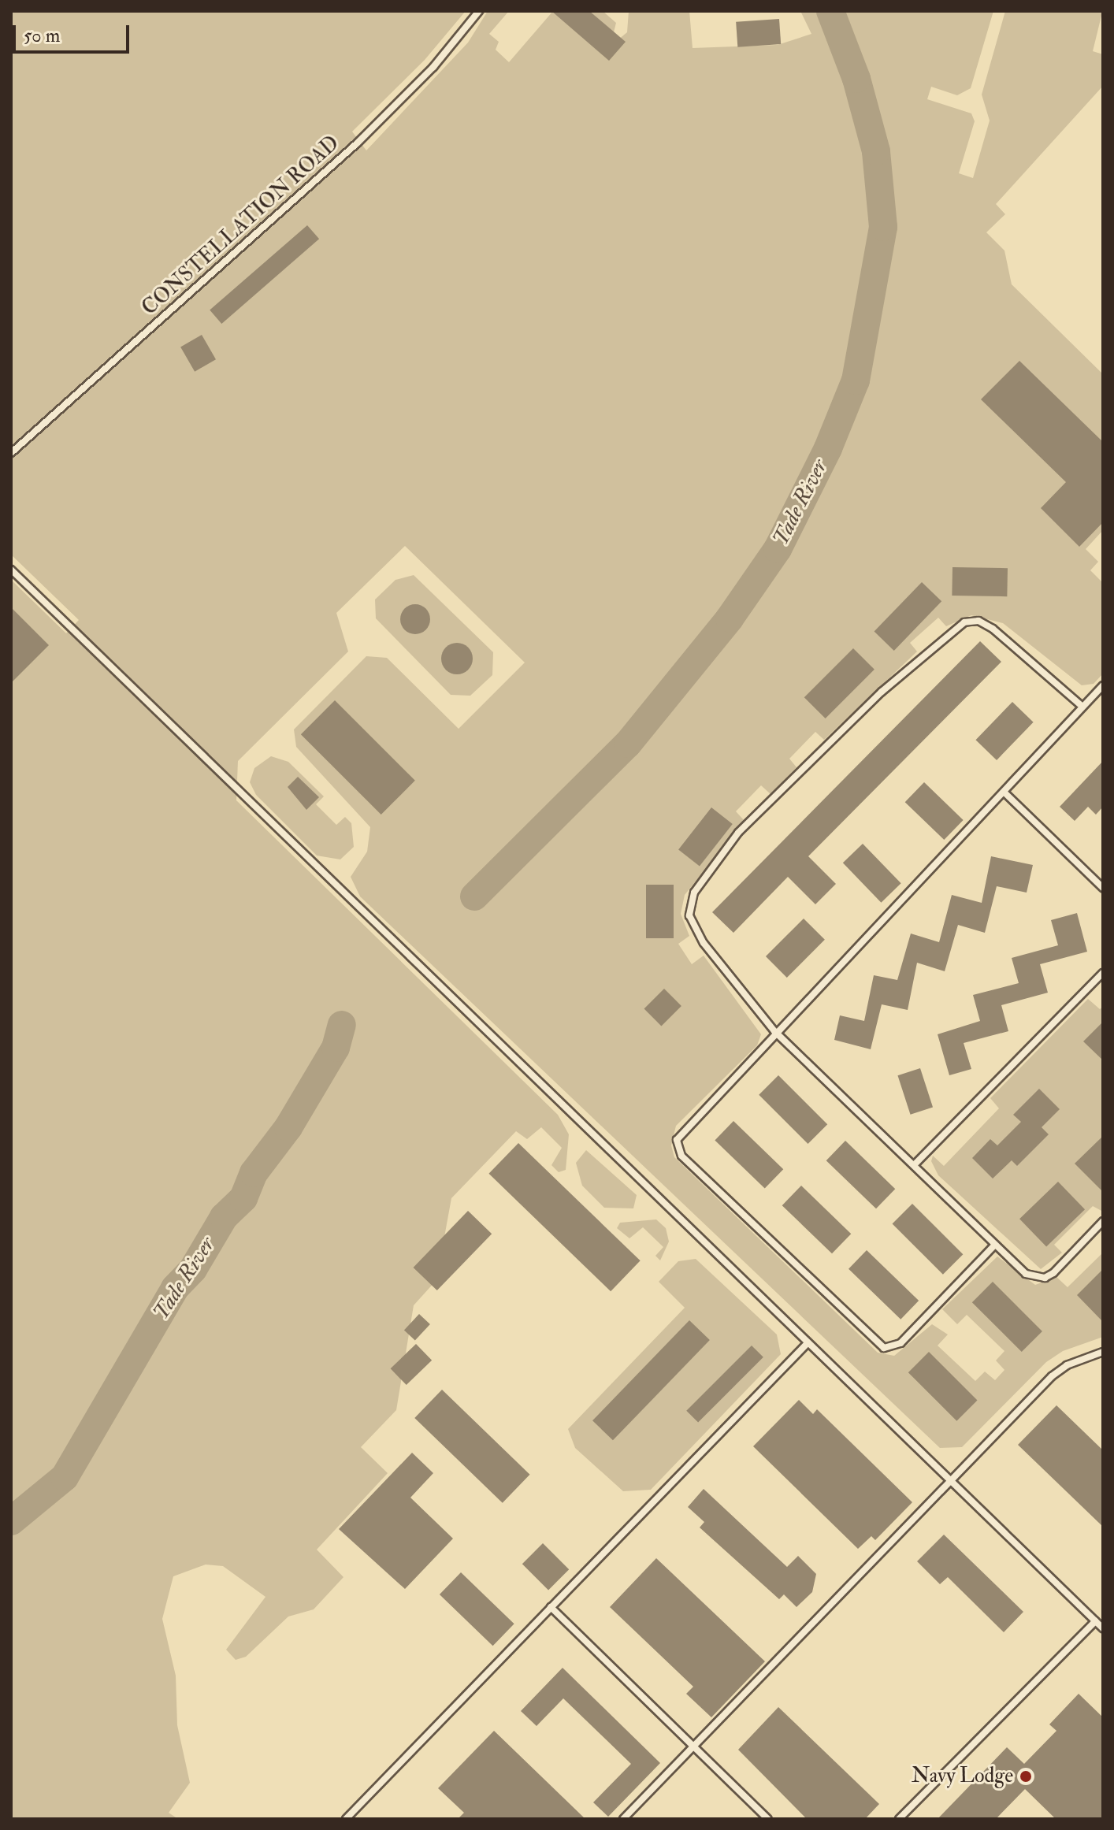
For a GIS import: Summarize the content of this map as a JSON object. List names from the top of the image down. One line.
{"streets":{"lane":["CONSTELLATION ROAD"]},"water":["Tade River"],"places":["Navy Lodge"],"scale_bar":"50 m"}
